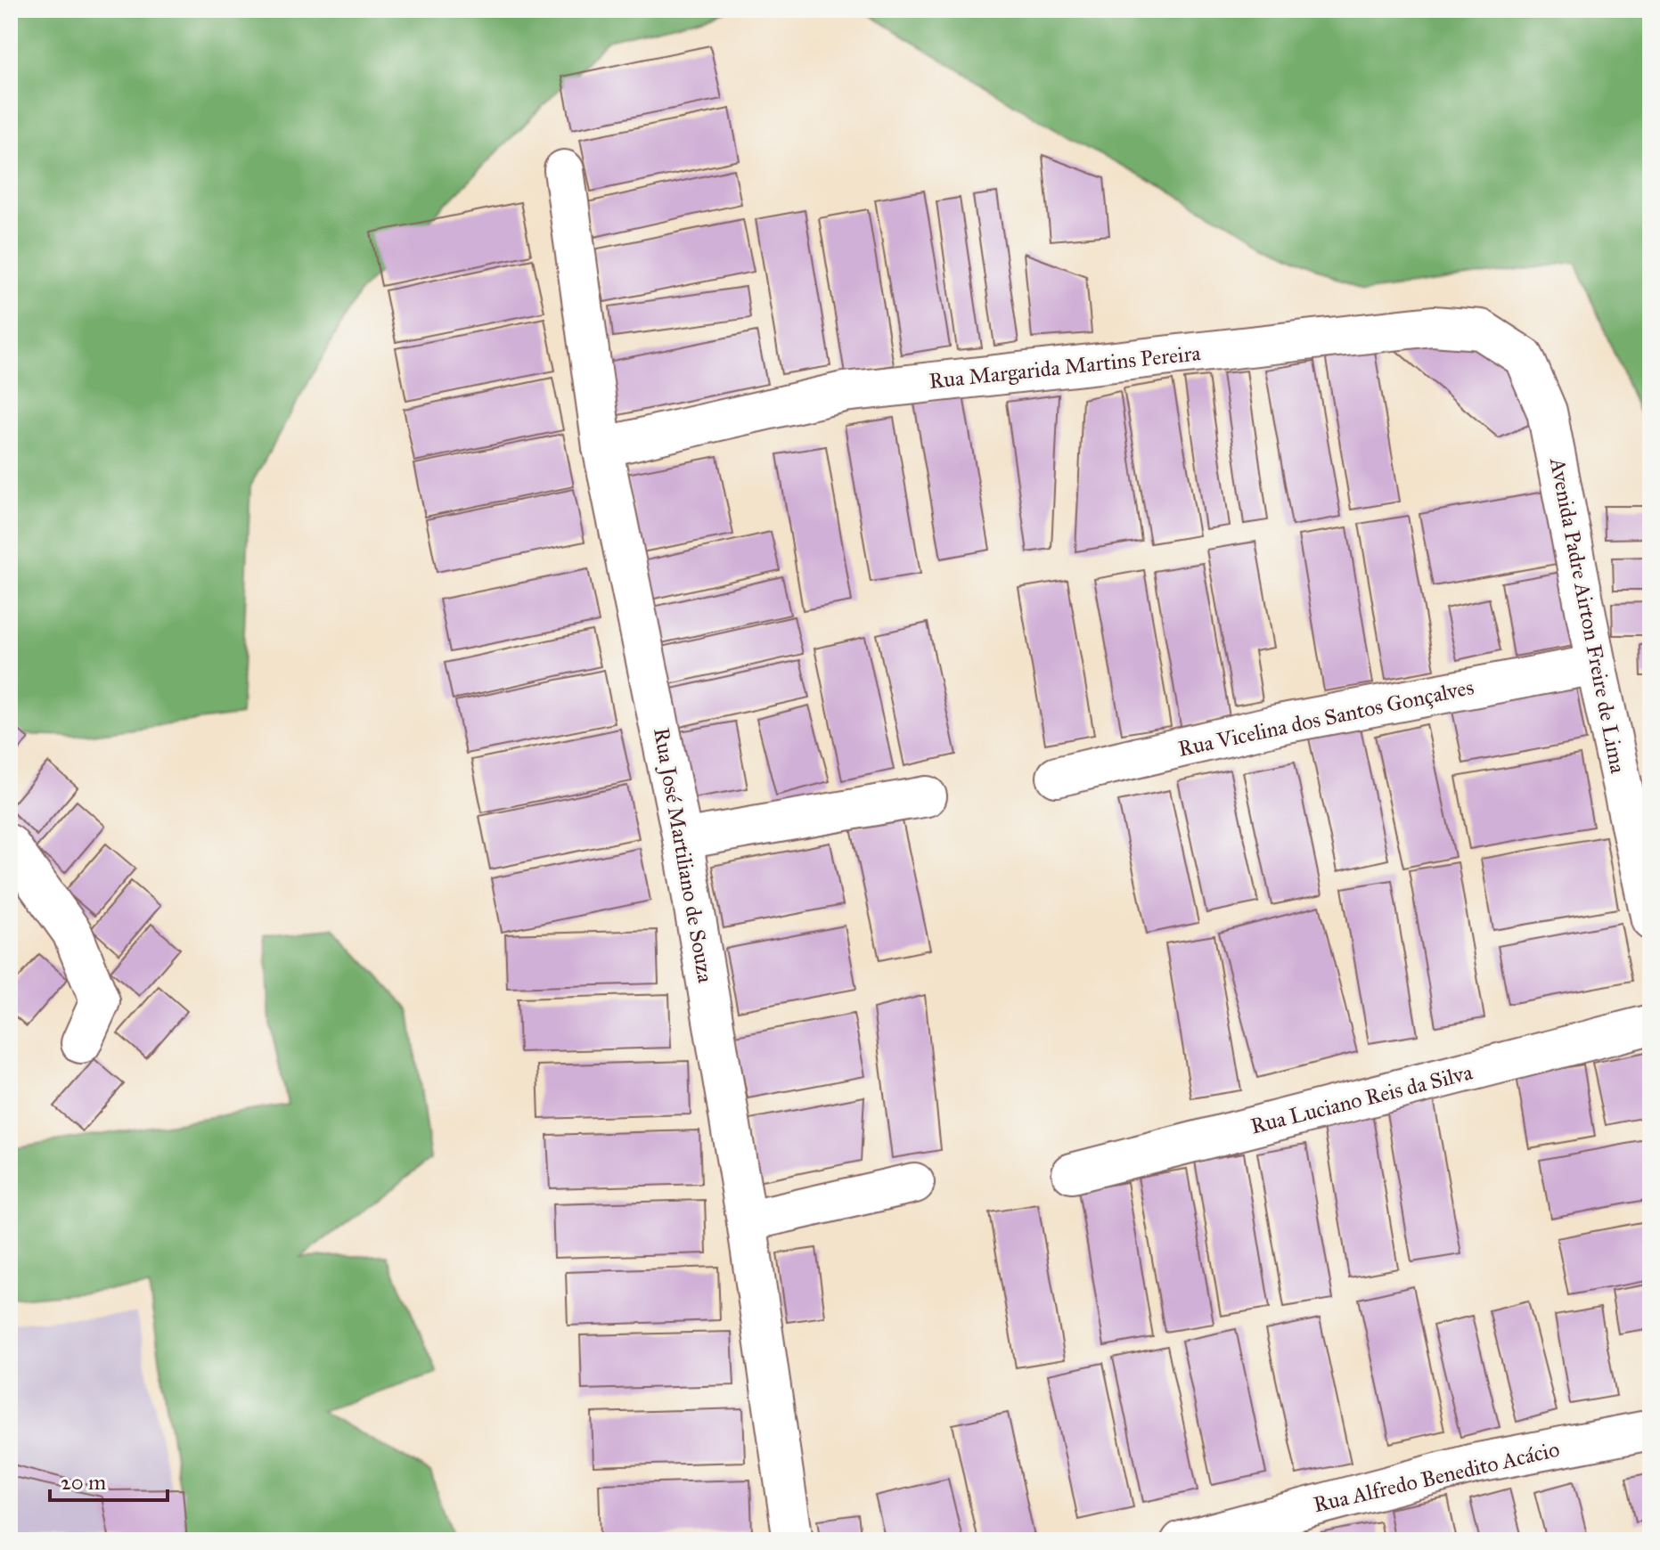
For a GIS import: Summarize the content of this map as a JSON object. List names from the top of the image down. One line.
{"streets":{"street":["Rua Margarida Martins Pereira","Avenida Padre Airton Freire de Lima","Rua Vicelina dos Santos Gonçalves","Rua José Martiliano de Souza","Rua Luciano Reis da Silva","Rua Alfredo Benedito Acácio"]},"crossings":[["Rua Margarida Martins Pereira","Avenida Padre Airton Freire de Lima"],["Rua Margarida Martins Pereira","Rua José Martiliano de Souza"],["Avenida Padre Airton Freire de Lima","Rua Vicelina dos Santos Gonçalves"]],"scale_bar":"20 m"}
